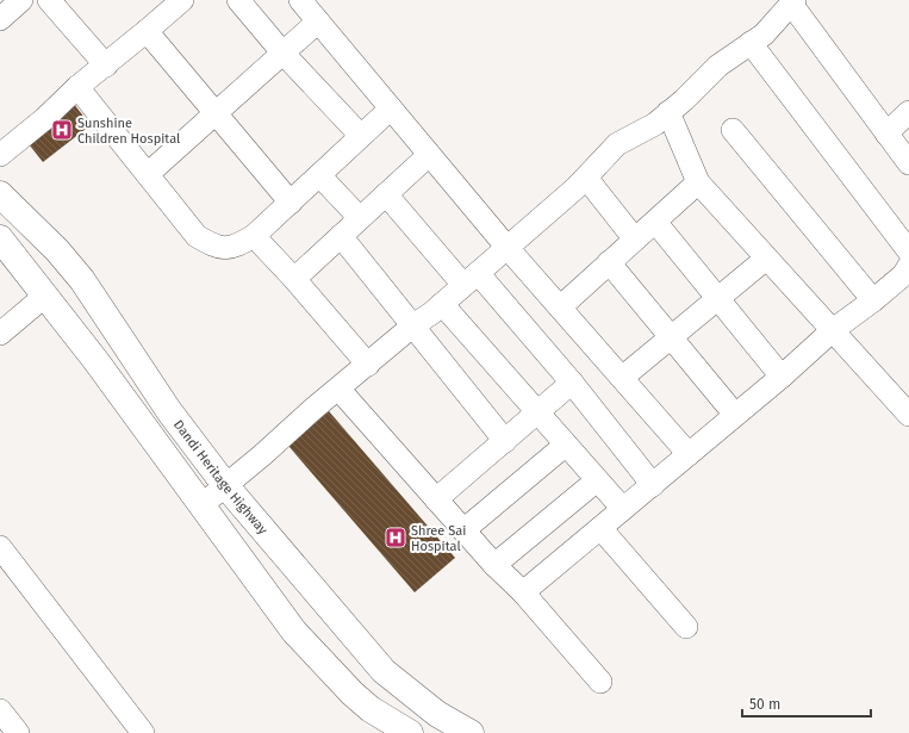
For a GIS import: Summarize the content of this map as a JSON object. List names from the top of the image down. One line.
{"streets":{"highway":["Dandi Heritage Highway"]},"places":{"hospital":["Sunshine Children Hospital","Shree Sai Hospital"]},"scale_bar":"50 m"}
